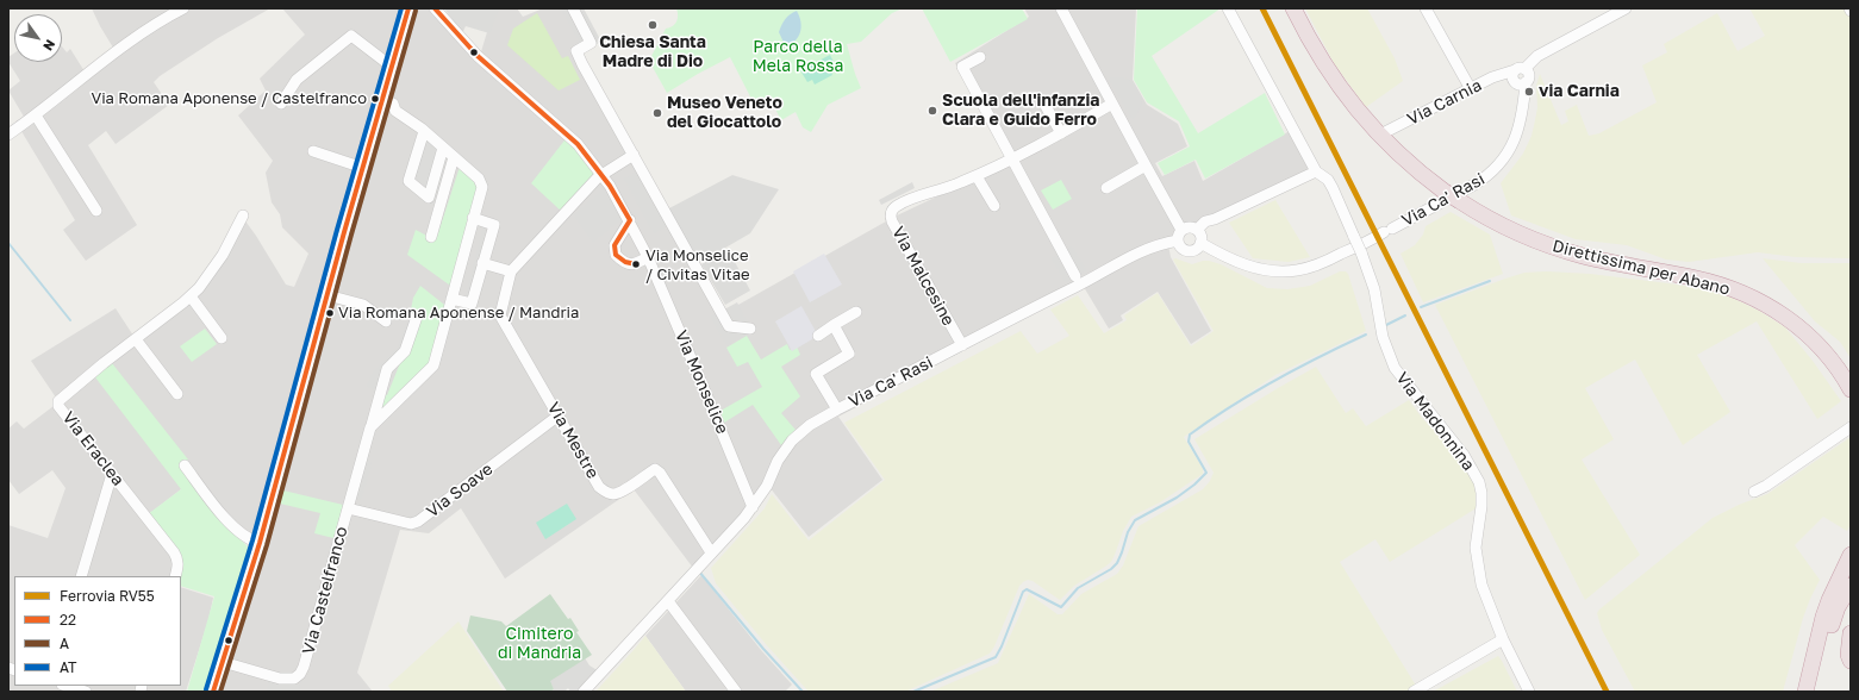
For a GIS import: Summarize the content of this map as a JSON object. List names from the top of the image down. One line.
{"streets":{"highway":["Direttissima per Abano"],"street":["Via Carnia","Via Ca' Rasi","Via Malcesine","Via Monselice","Via Madonnina","Via Mestre","Via Eraclea","Via Soave","Via Castelfranco"]},"crossings":[["Via Carnia","Via Ca' Rasi"],["Via Ca' Rasi","Via Malcesine"],["Via Ca' Rasi","Via Monselice"],["Via Ca' Rasi","Via Mestre"],["Via Monselice","Via Mestre"],["Via Mestre","Via Soave"],["Via Soave","Via Castelfranco"]],"parks":["Parco della Mela Rossa","Cimitero di Mandria"],"places":["Chiesa Santa Madre di Dio","via Carnia","Via Romana Aponense / Castelfranco","Scuola dell'infanzia Clara e Guido Ferro","Museo Veneto del Giocattolo","Via Monselice / Civitas Vitae","Via Romana Aponense / Mandria"],"lines":["rail line RV55","transit line 22","transit line AT","transit line A"],"legend":["Ferrovia RV55","22","A","AT"],"north":"bottom right"}
